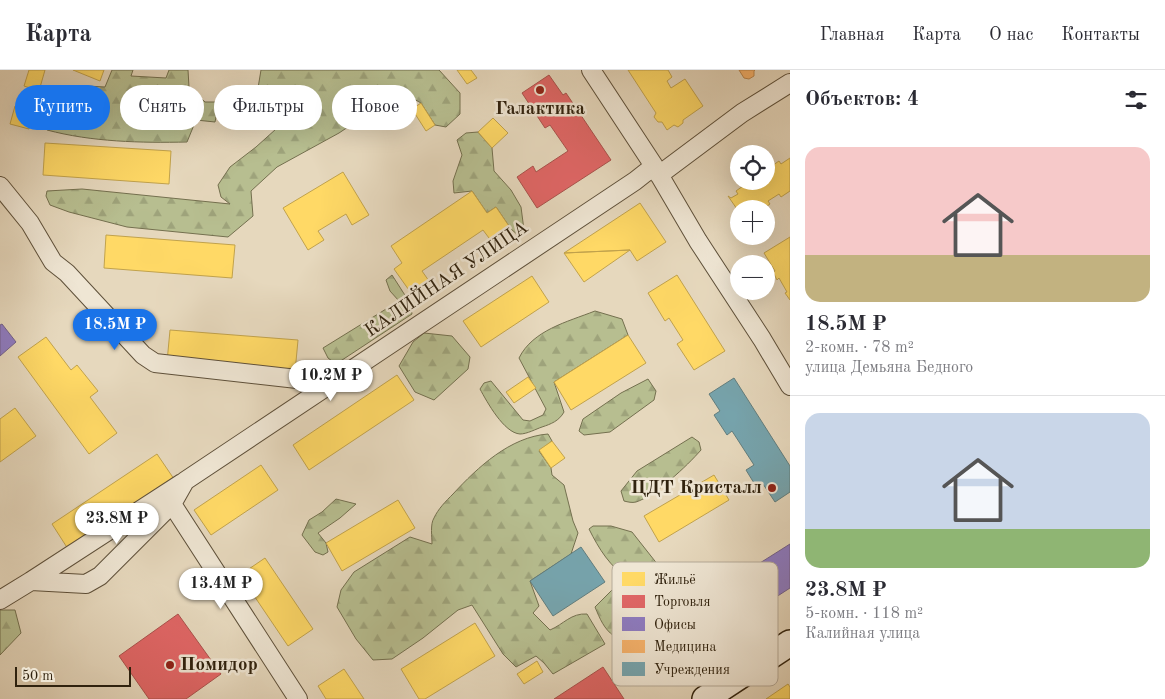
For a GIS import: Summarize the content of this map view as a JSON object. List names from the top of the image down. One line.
{"streets":{"street":["КАЛИЙНАЯ УЛИЦА"]},"places":["Галактика","ЦДТ Кристалл","Помидор"],"legend":["Жильё","Торговля","Офисы","Медицина","Учреждения"],"scale_bar":"50 m","page":{"header":"Карта","nav":["Главная","Карта","О нас","Контакты"],"heading":"Объектов: 4","chip":["Купить","Снять","Фильтры","Новое"],"list":[{"name":"18.5M ₽","note":"2-комн. · 78 m² · улица Демьяна Бедного"},{"name":"23.8M ₽","note":"5-комн. · 118 m² · Калийная улица"}],"map_buttons":["+","−"],"price":["18.5M ₽","10.2M ₽","23.8M ₽","13.4M ₽"],"scale":"50 m"}}
